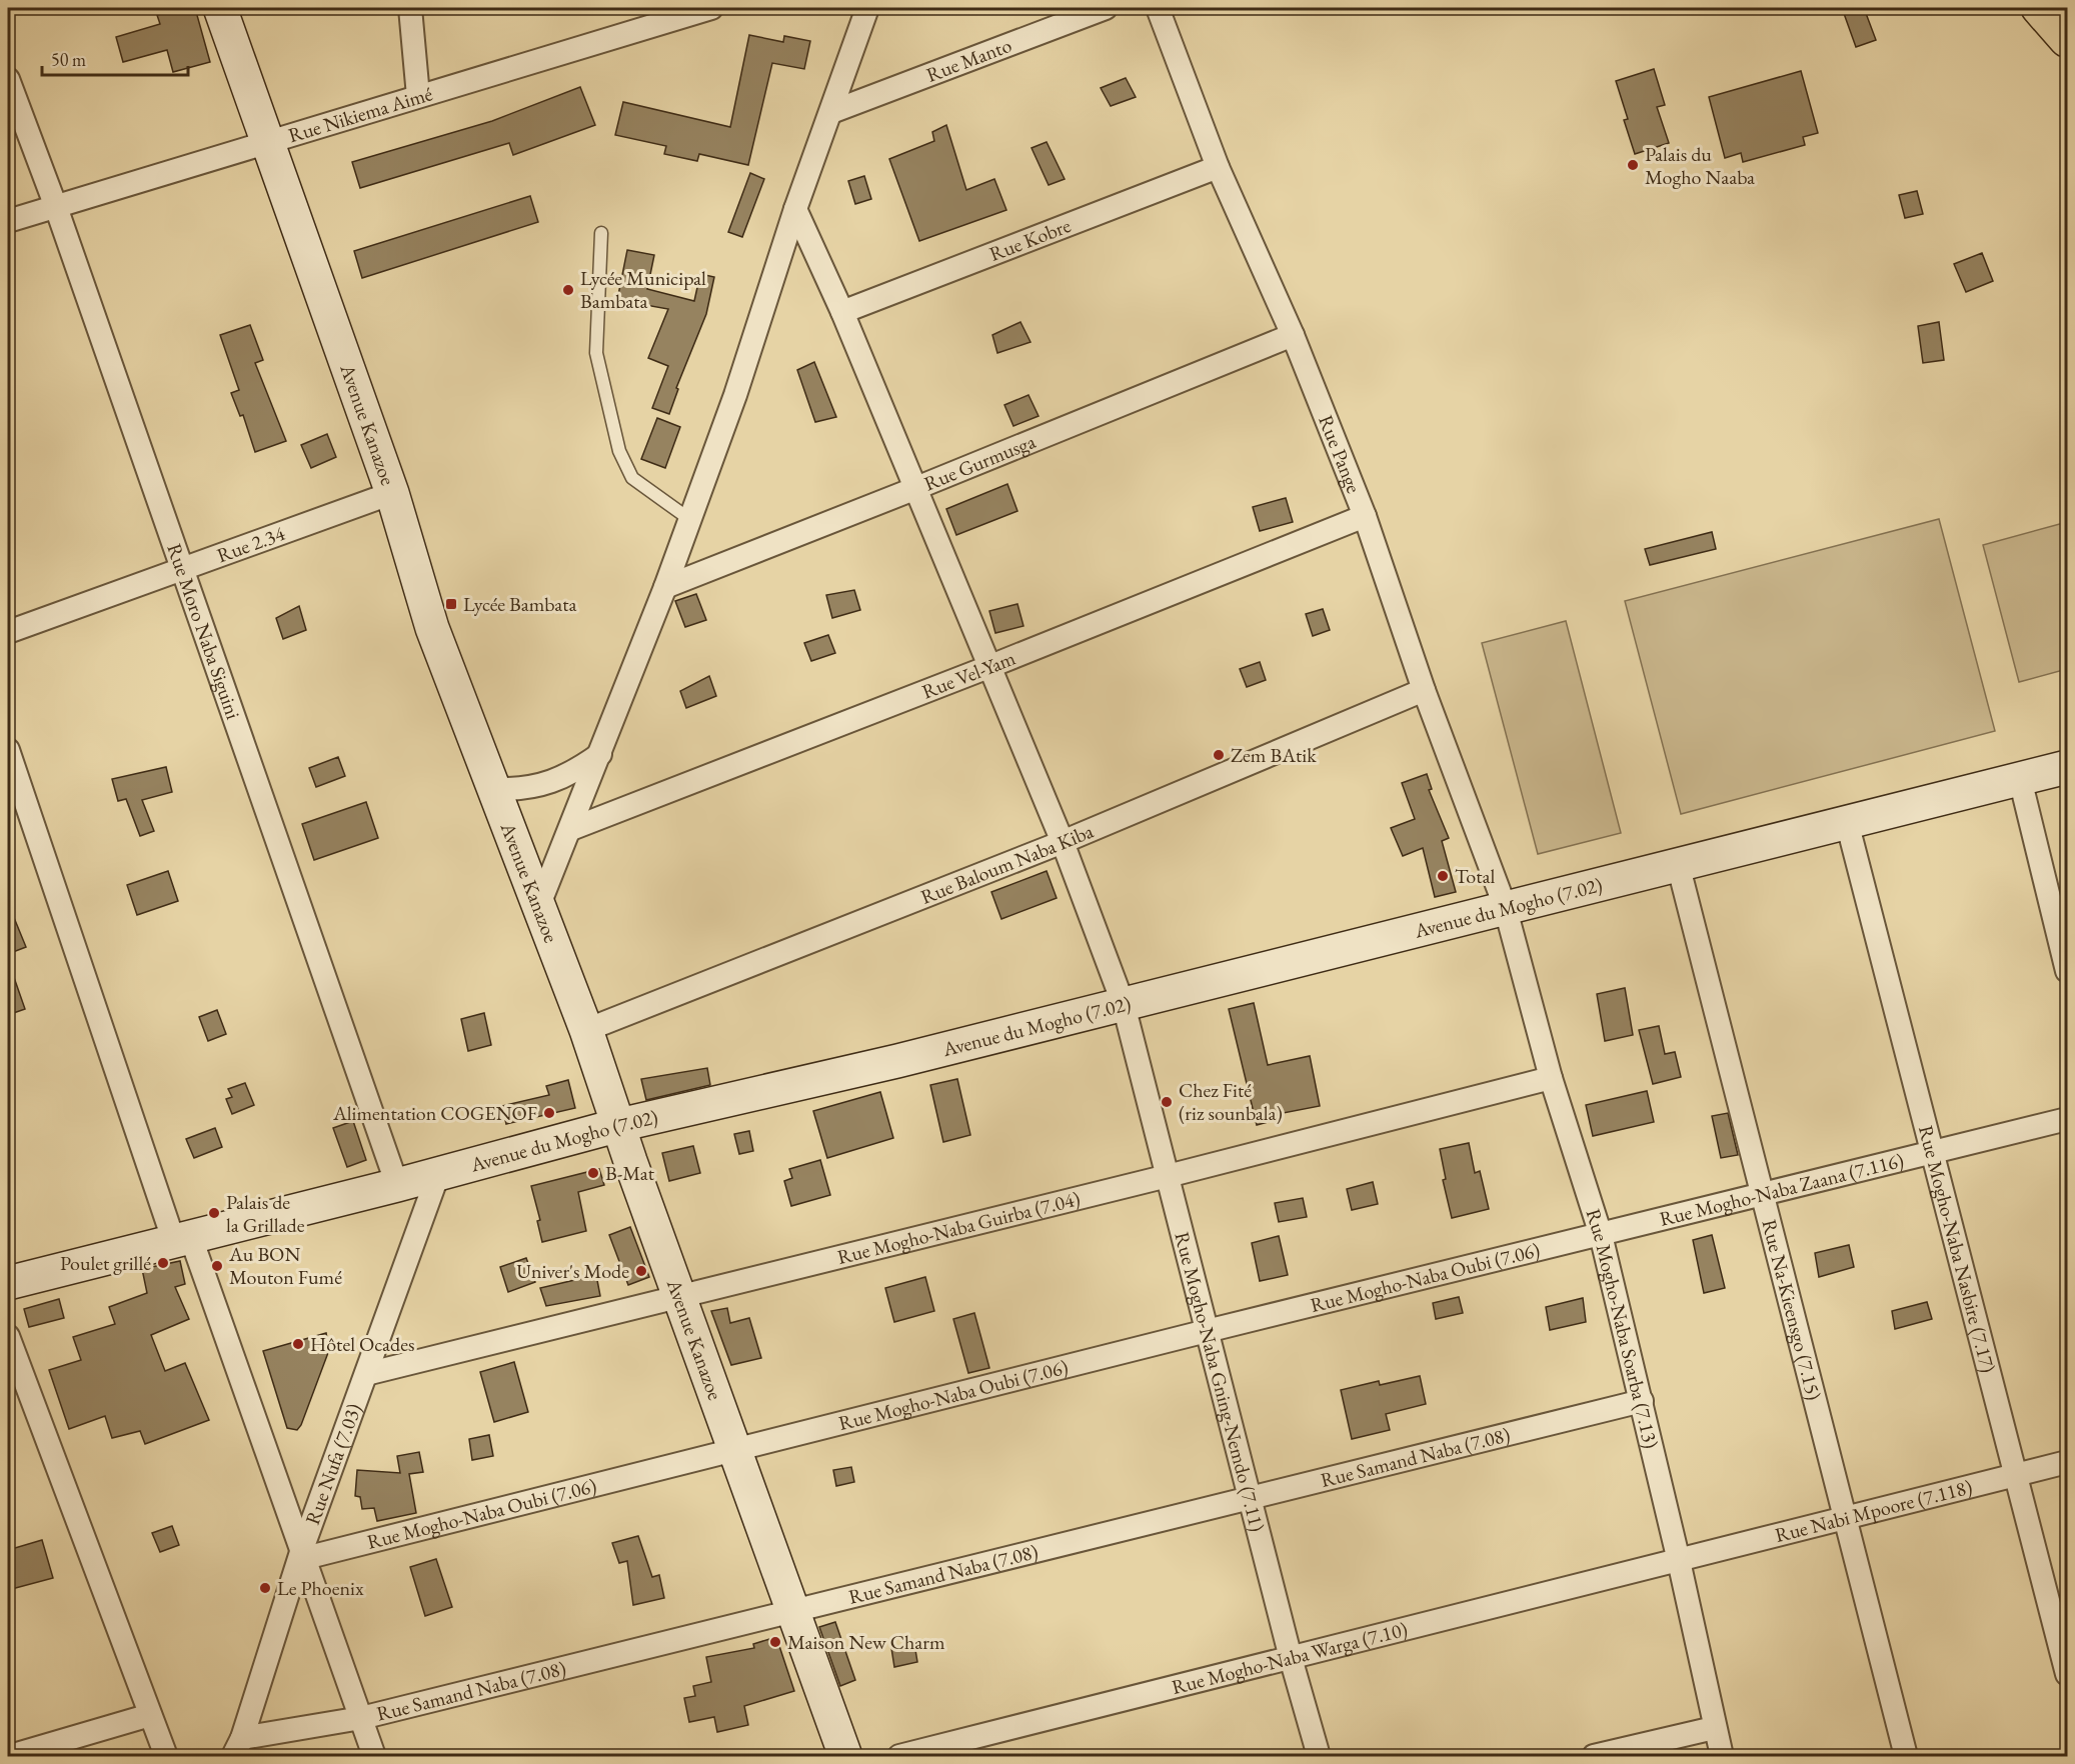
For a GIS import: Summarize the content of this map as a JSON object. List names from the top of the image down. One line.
{"streets":{"main road":["Avenue Kanazoe","Avenue du Mogho (7.02)"],"street":["Rue Manto","Rue Nikiema Aimé","Rue Kobre","Rue Pange","Rue Gurmusga","Rue 2.34","Rue Moro Naba Siguini","Rue Vel-Yam","Rue Baloum Naba Kiba","Rue Mogho-Naba Zaana (7.116)","Rue Mogho-Naba Guirba (7.04)","Rue Mogho-Naba Nasbire (7.17)","Rue Mogho-Naba Oubi (7.06)","Rue Na-Kieensgo (7.15)","Rue Mogho-Naba Soarba (7.13)","Rue Mogho-Naba Gning-Nemdo (7.11)","Rue Samand Naba (7.08)","Rue Nufa (7.03)","Rue Nabi Mpoore (7.118)","Rue Mogho-Naba Warga (7.10)"]},"crossings":[["Rue Nikiema Aimé","Avenue Kanazoe"],["Rue Nikiema Aimé","Rue Moro Naba Siguini"],["Rue Kobre","Rue Pange"],["Rue Kobre","Rue Mogho-Naba Gning-Nemdo (7.11)"],["Avenue Kanazoe","Rue 2.34"],["Avenue Kanazoe","Rue Baloum Naba Kiba"],["Avenue Kanazoe","Avenue du Mogho (7.02)"],["Avenue Kanazoe","Rue Mogho-Naba Guirba (7.04)"],["Avenue Kanazoe","Rue Mogho-Naba Oubi (7.06)"],["Avenue Kanazoe","Rue Samand Naba (7.08)"],["Rue Pange","Rue Gurmusga"],["Rue Pange","Rue Vel-Yam"],["Rue Pange","Rue Baloum Naba Kiba"],["Rue Pange","Avenue du Mogho (7.02)"],["Rue Pange","Rue Mogho-Naba Soarba (7.13)"],["Rue Gurmusga","Rue Mogho-Naba Gning-Nemdo (7.11)"],["Rue 2.34","Rue Moro Naba Siguini"],["Rue Moro Naba Siguini","Avenue du Mogho (7.02)"],["Rue Vel-Yam","Rue Mogho-Naba Gning-Nemdo (7.11)"],["Rue Baloum Naba Kiba","Rue Mogho-Naba Gning-Nemdo (7.11)"],["Avenue du Mogho (7.02)","Rue Mogho-Naba Nasbire (7.17)"],["Avenue du Mogho (7.02)","Rue Na-Kieensgo (7.15)"],["Avenue du Mogho (7.02)","Rue Mogho-Naba Soarba (7.13)"],["Avenue du Mogho (7.02)","Rue Mogho-Naba Gning-Nemdo (7.11)"],["Avenue du Mogho (7.02)","Rue Nufa (7.03)"],["Rue Mogho-Naba Zaana (7.116)","Rue Mogho-Naba Nasbire (7.17)"],["Rue Mogho-Naba Zaana (7.116)","Rue Mogho-Naba Oubi (7.06)"],["Rue Mogho-Naba Zaana (7.116)","Rue Na-Kieensgo (7.15)"],["Rue Mogho-Naba Zaana (7.116)","Rue Mogho-Naba Soarba (7.13)"],["Rue Mogho-Naba Guirba (7.04)","Rue Mogho-Naba Soarba (7.13)"],["Rue Mogho-Naba Guirba (7.04)","Rue Mogho-Naba Gning-Nemdo (7.11)"],["Rue Mogho-Naba Guirba (7.04)","Rue Nufa (7.03)"],["Rue Mogho-Naba Nasbire (7.17)","Rue Nabi Mpoore (7.118)"],["Rue Mogho-Naba Oubi (7.06)","Rue Mogho-Naba Soarba (7.13)"],["Rue Mogho-Naba Oubi (7.06)","Rue Mogho-Naba Gning-Nemdo (7.11)"],["Rue Mogho-Naba Oubi (7.06)","Rue Nufa (7.03)"],["Rue Na-Kieensgo (7.15)","Rue Nabi Mpoore (7.118)"],["Rue Mogho-Naba Soarba (7.13)","Rue Samand Naba (7.08)"],["Rue Mogho-Naba Soarba (7.13)","Rue Nabi Mpoore (7.118)"],["Rue Mogho-Naba Soarba (7.13)","Rue Mogho-Naba Warga (7.10)"],["Rue Mogho-Naba Gning-Nemdo (7.11)","Rue Samand Naba (7.08)"],["Rue Mogho-Naba Gning-Nemdo (7.11)","Rue Mogho-Naba Warga (7.10)"],["Rue Samand Naba (7.08)","Rue Nufa (7.03)"],["Rue Nabi Mpoore (7.118)","Rue Mogho-Naba Warga (7.10)"]],"places":{"other":["Palais du Mogho Naaba","Lycée Municipal Bambata","Zem BAtik","Total","Chez Fité (riz sounbala)","Alimentation COGENOF","B-Mat","Palais de la Grillade","Poulet grillé","Au BON Mouton Fumé","Univer's Mode","Hôtel Ocades","Le Phoenix","Maison New Charm"],"transit":["Lycée Bambata"]},"scale_bar":"50 m"}
